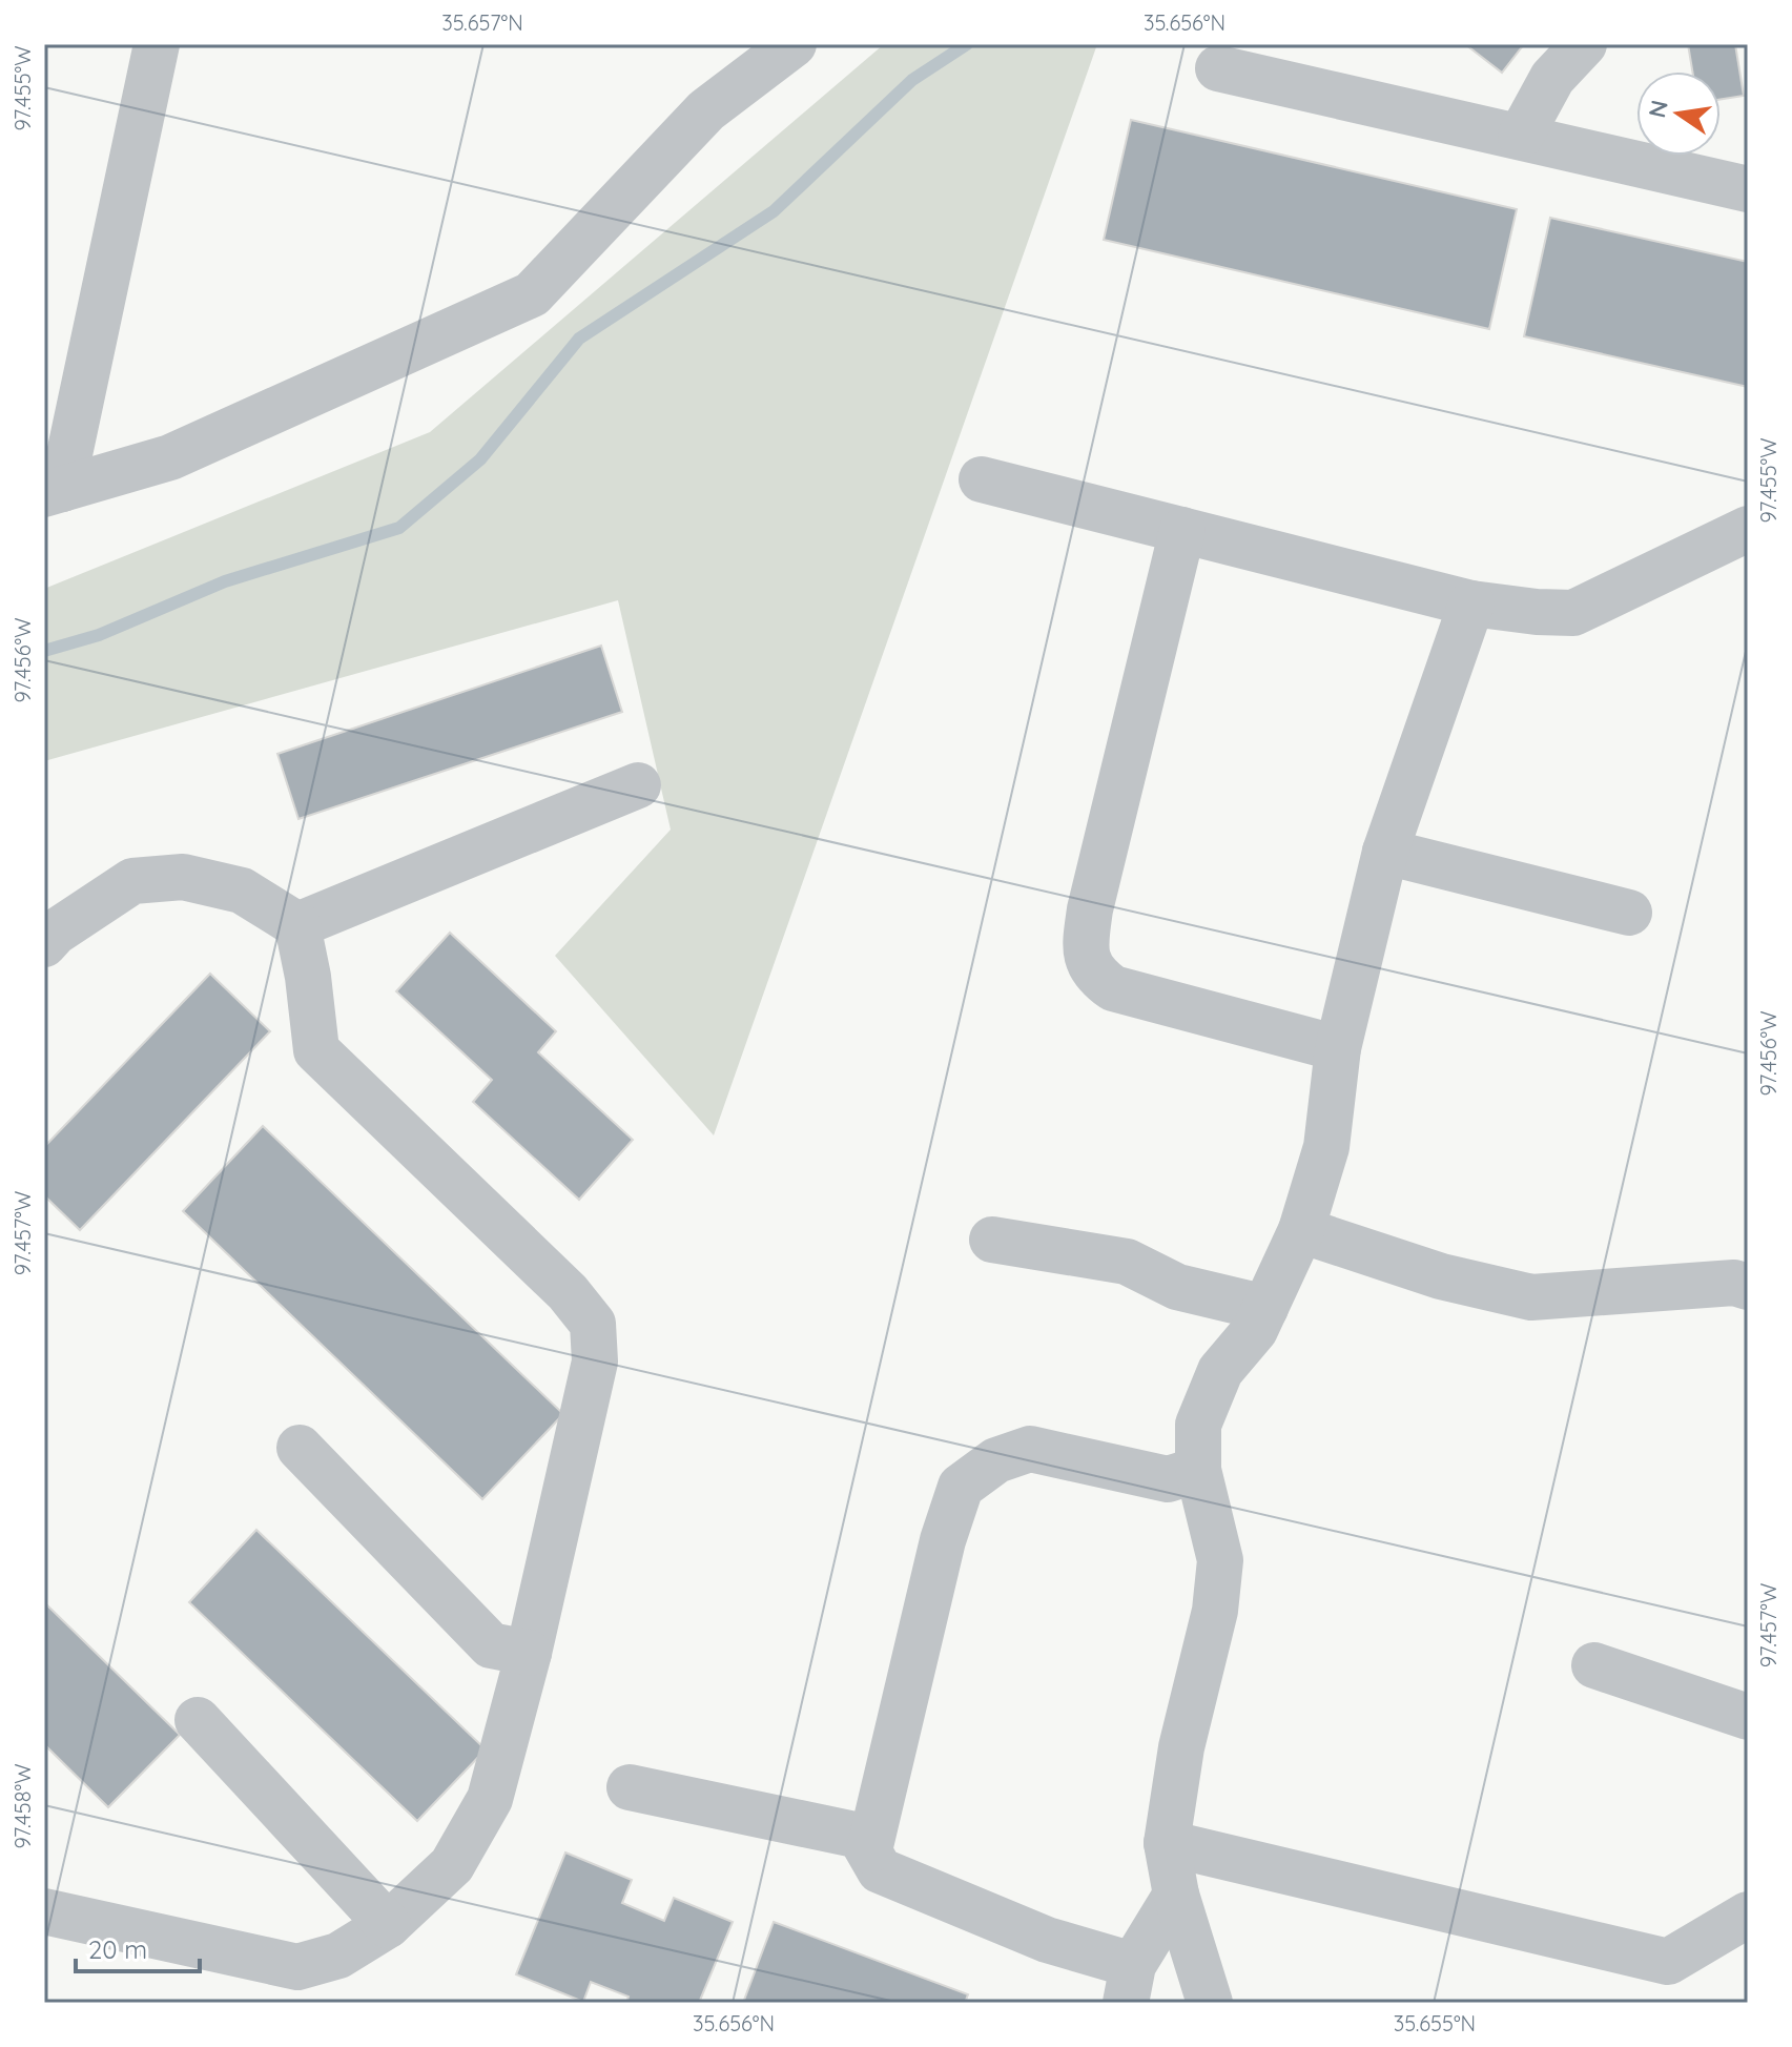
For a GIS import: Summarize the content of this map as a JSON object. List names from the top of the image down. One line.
{"scale_bar":"20 m","north":"left","coordinates":["35.657°N","35.656°N","97.455°W","97.456°W","97.457°W","97.458°W","35.655°N"]}
